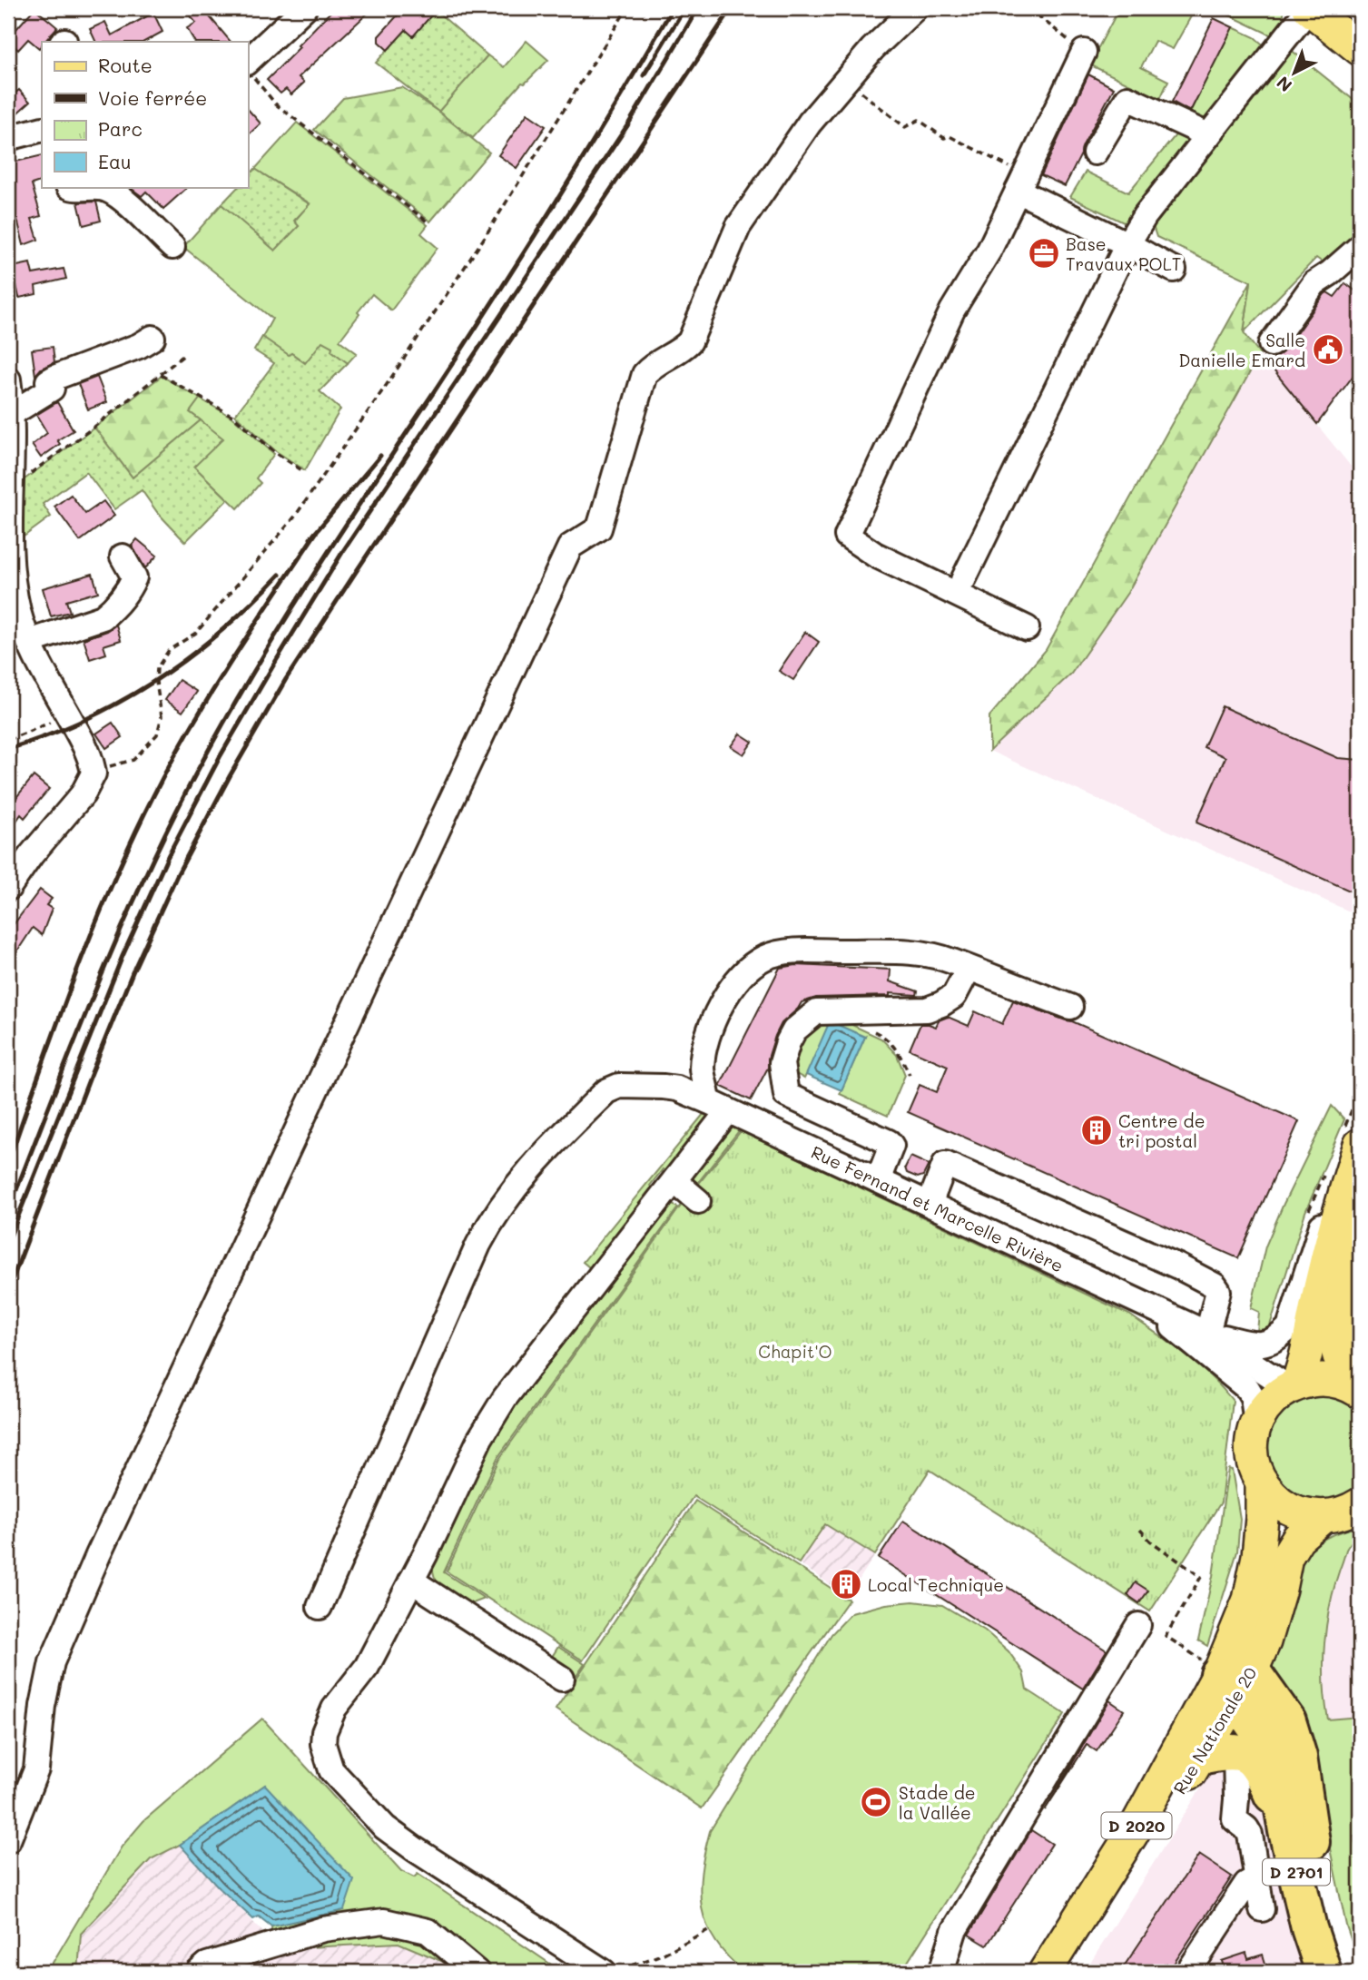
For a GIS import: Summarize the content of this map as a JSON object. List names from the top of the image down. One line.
{"streets":{"highway":["D 2701"],"main road":["Rue Nationale 20","D 2020"],"street":["Rue Fernand et Marcelle Rivière"]},"crossings":[["Rue Fernand et Marcelle Rivière","Rue Nationale 20"],["Rue Fernand et Marcelle Rivière","D 2020"],["Rue Nationale 20","D 2020"],["Rue Nationale 20","D 2701"]],"parks":["Chapit'O"],"places":{"office":["Base Travaux POLT"],"public building":["Salle Danielle Emard"],"building":["Centre de tri postal","Local Technique"],"sports":["Stade de la Vallée"]},"legend":["Route","Voie ferrée","Parc","Eau"],"north":"bottom left"}
